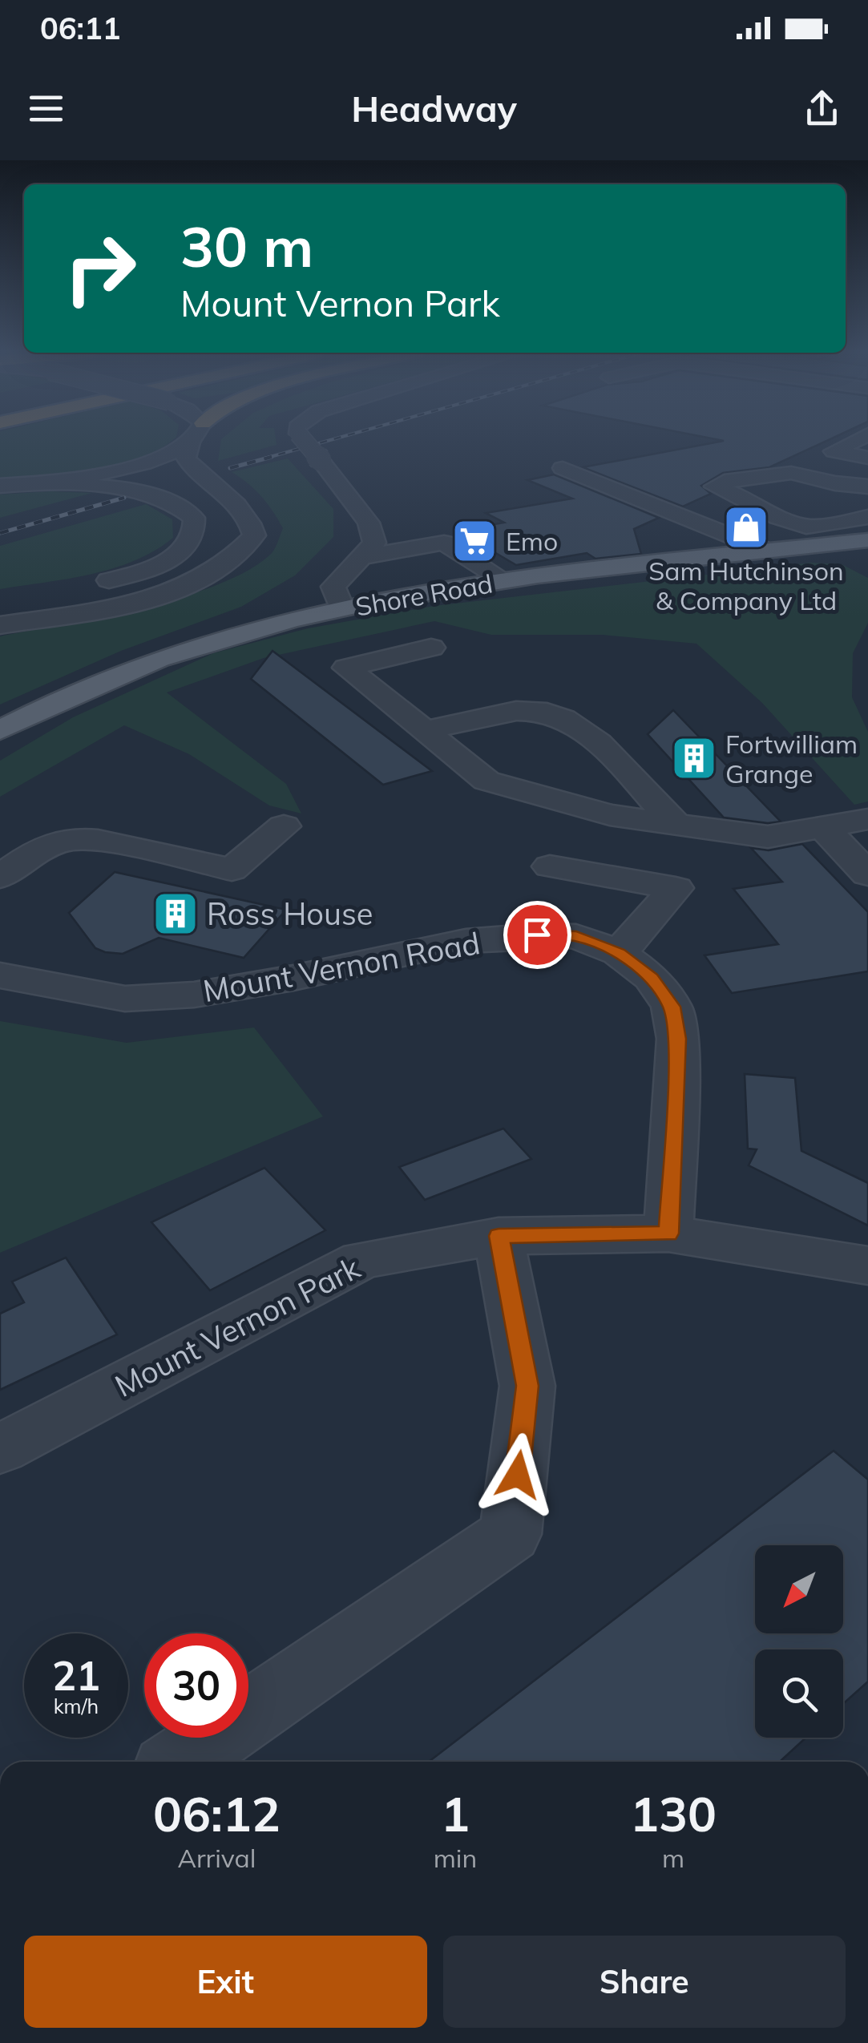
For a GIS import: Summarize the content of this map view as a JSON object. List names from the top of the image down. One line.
{"streets":{"main road":["Shore Road"],"street":["Mount Vernon Road","Mount Vernon Park"]},"crossings":[["Mount Vernon Road","Mount Vernon Park"]],"places":{"shop":["Sam Hutchinson & Company Ltd"],"supermarket":["Emo"],"building":["Fortwilliam Grange","Ross House"]},"north":"bottom left","page":{"status":"06:11","header":"Headway","turn":["30 m","Mount Vernon Park"],"speed":"21 km/h","limit":"30","eta":["06:12","Arrival","1","min","130","m"],"buttons":["Exit","Share"]}}
